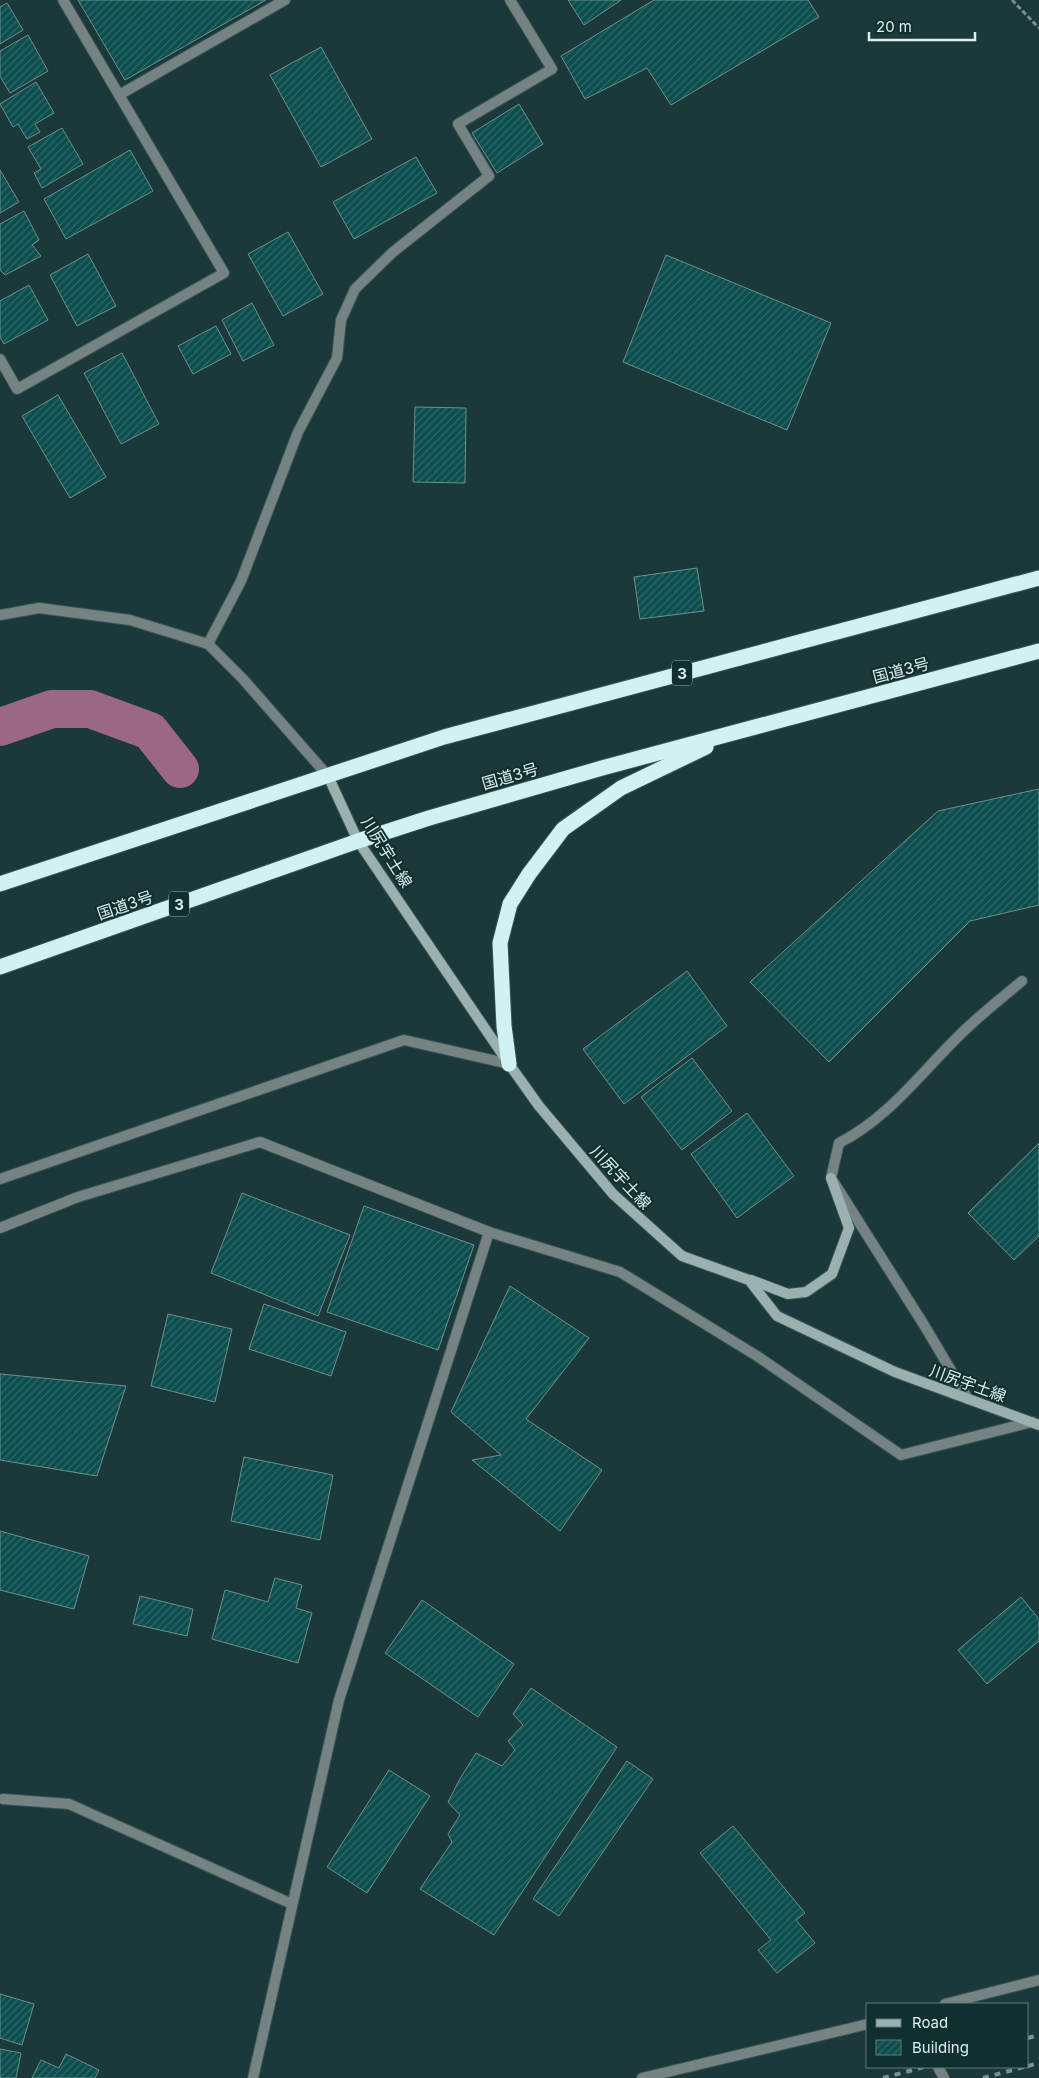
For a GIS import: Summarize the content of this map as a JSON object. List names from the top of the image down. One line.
{"streets":{"highway":["国道3号","3"],"main road":["川尻宇土線"]},"crossings":[["国道3号","川尻宇土線"],["3","川尻宇土線"]],"legend":["Road","Building"],"scale_bar":"20 m"}
